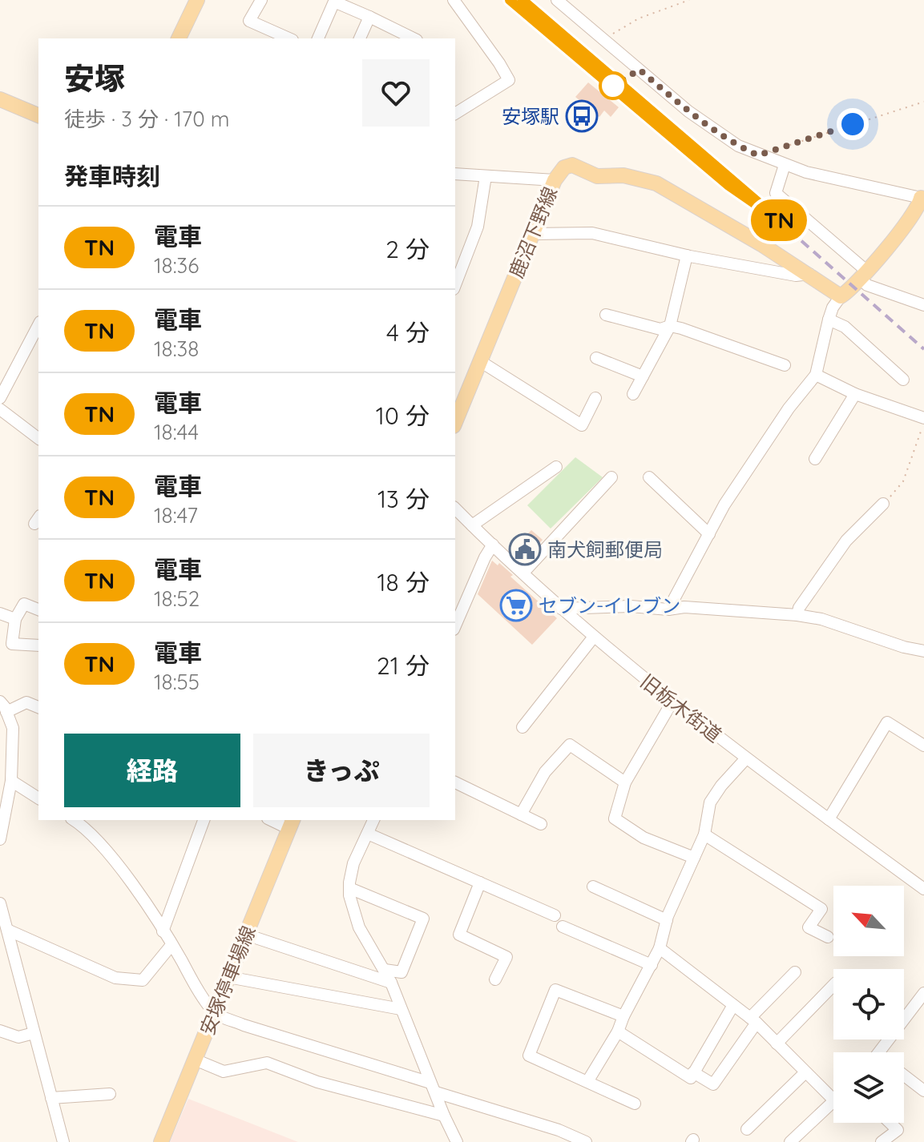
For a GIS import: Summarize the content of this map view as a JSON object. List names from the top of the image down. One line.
{"streets":{"main road":["鹿沼下野線","安塚停車場線"],"street":["旧栃木街道"]},"places":{"bus stop":["安塚駅"],"public building":["南犬飼郵便局"],"supermarket":["セブン-イレブン"]},"north":"top left","page":{"on_map":"TN","heading":[["安塚","徒歩 · 3 分 · 170 m"],"発車時刻"],"list":[{"mark":"TN","name":"電車","note":"18:36","value":"2 分"},{"mark":"TN","name":"電車","note":"18:38","value":"4 分"},{"mark":"TN","name":"電車","note":"18:44","value":"10 分"},{"mark":"TN","name":"電車","note":"18:47","value":"13 分"},{"mark":"TN","name":"電車","note":"18:52","value":"18 分"},{"mark":"TN","name":"電車","note":"18:55","value":"21 分"}],"buttons":["経路","きっぷ"]}}
